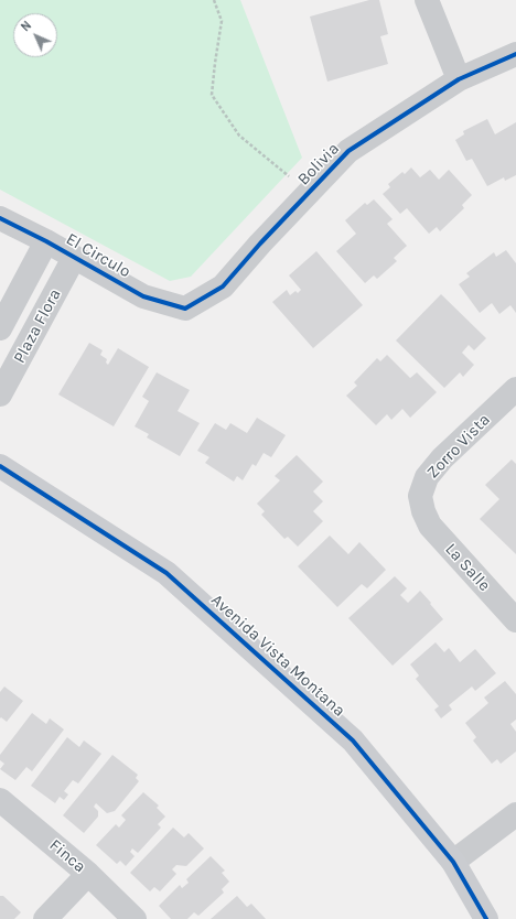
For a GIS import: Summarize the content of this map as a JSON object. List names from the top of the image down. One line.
{"streets":{"street":["Bolivia","El Circulo","Plaza Flora","Zorro Vista","La Salle","Avenida Vista Montana","Finca"]},"crossings":[["Bolivia","El Circulo"],["El Circulo","Plaza Flora"],["Zorro Vista","La Salle"]],"north":"top left"}
